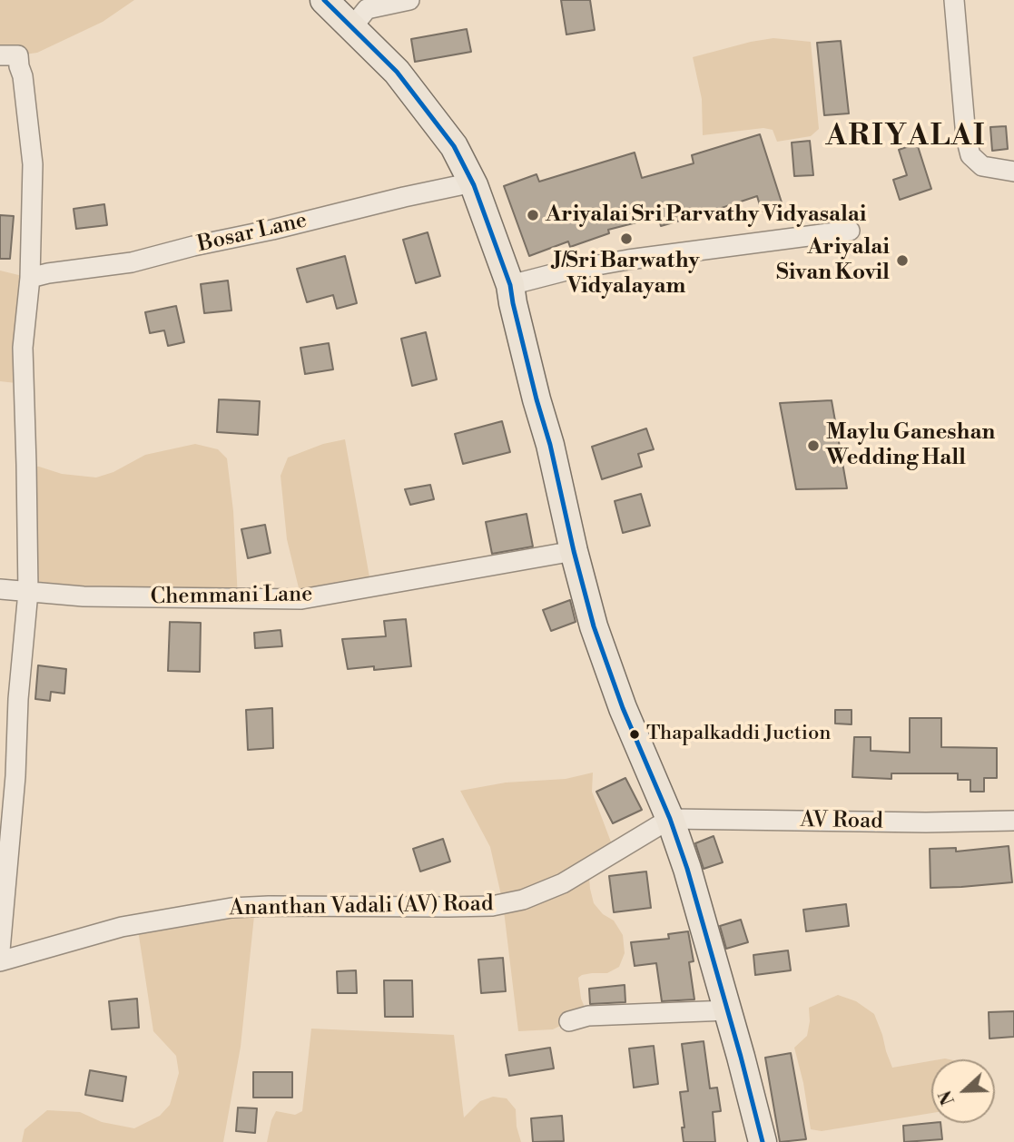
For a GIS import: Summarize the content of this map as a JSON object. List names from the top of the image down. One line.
{"streets":{"street":["Bosar Lane","Chemmani Lane","AV Road","Ananthan Vadali (AV) Road"]},"crossings":[["AV Road","Ananthan Vadali (AV) Road"]],"districts":["ARIYALAI"],"places":["Ariyalai Sri Parvathy Vidyasalai","J/Sri Barwathy Vidyalayam","Ariyalai Sivan Kovil","Maylu Ganeshan Wedding Hall","Thapalkaddi Juction"],"north":"left"}
